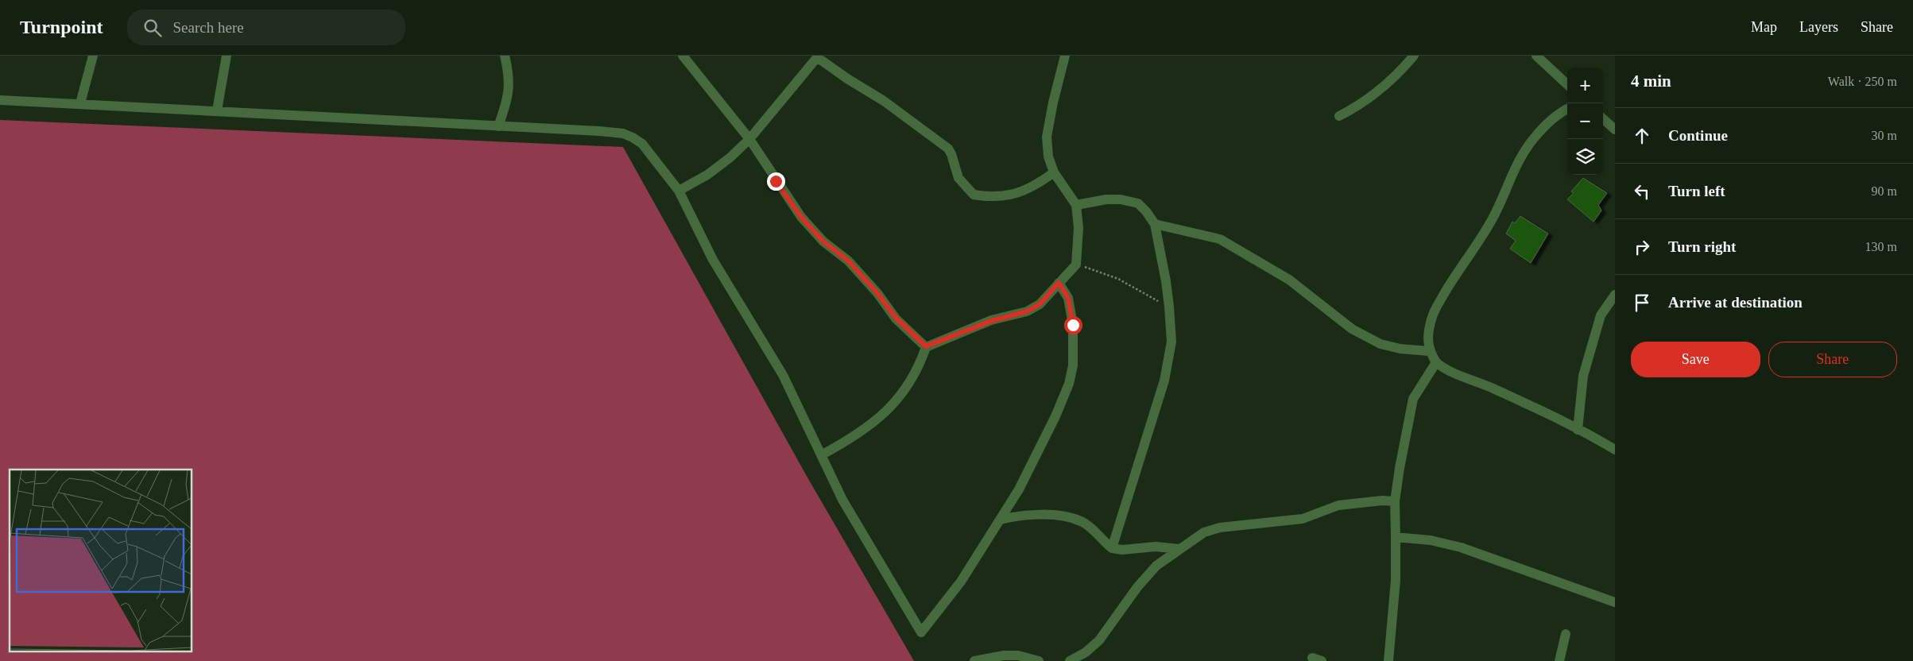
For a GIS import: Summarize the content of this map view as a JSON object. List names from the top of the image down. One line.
{"page":{"header":"Turnpoint","search":"Search here","nav":["Map","Layers","Share"],"heading":["4 min","Walk · 250 m"],"map_buttons":["+","−"],"list":[["Continue","30 m"],["Turn left","90 m"],["Turn right","130 m"],"Arrive at destination"],"buttons":["Save","Share"]}}
